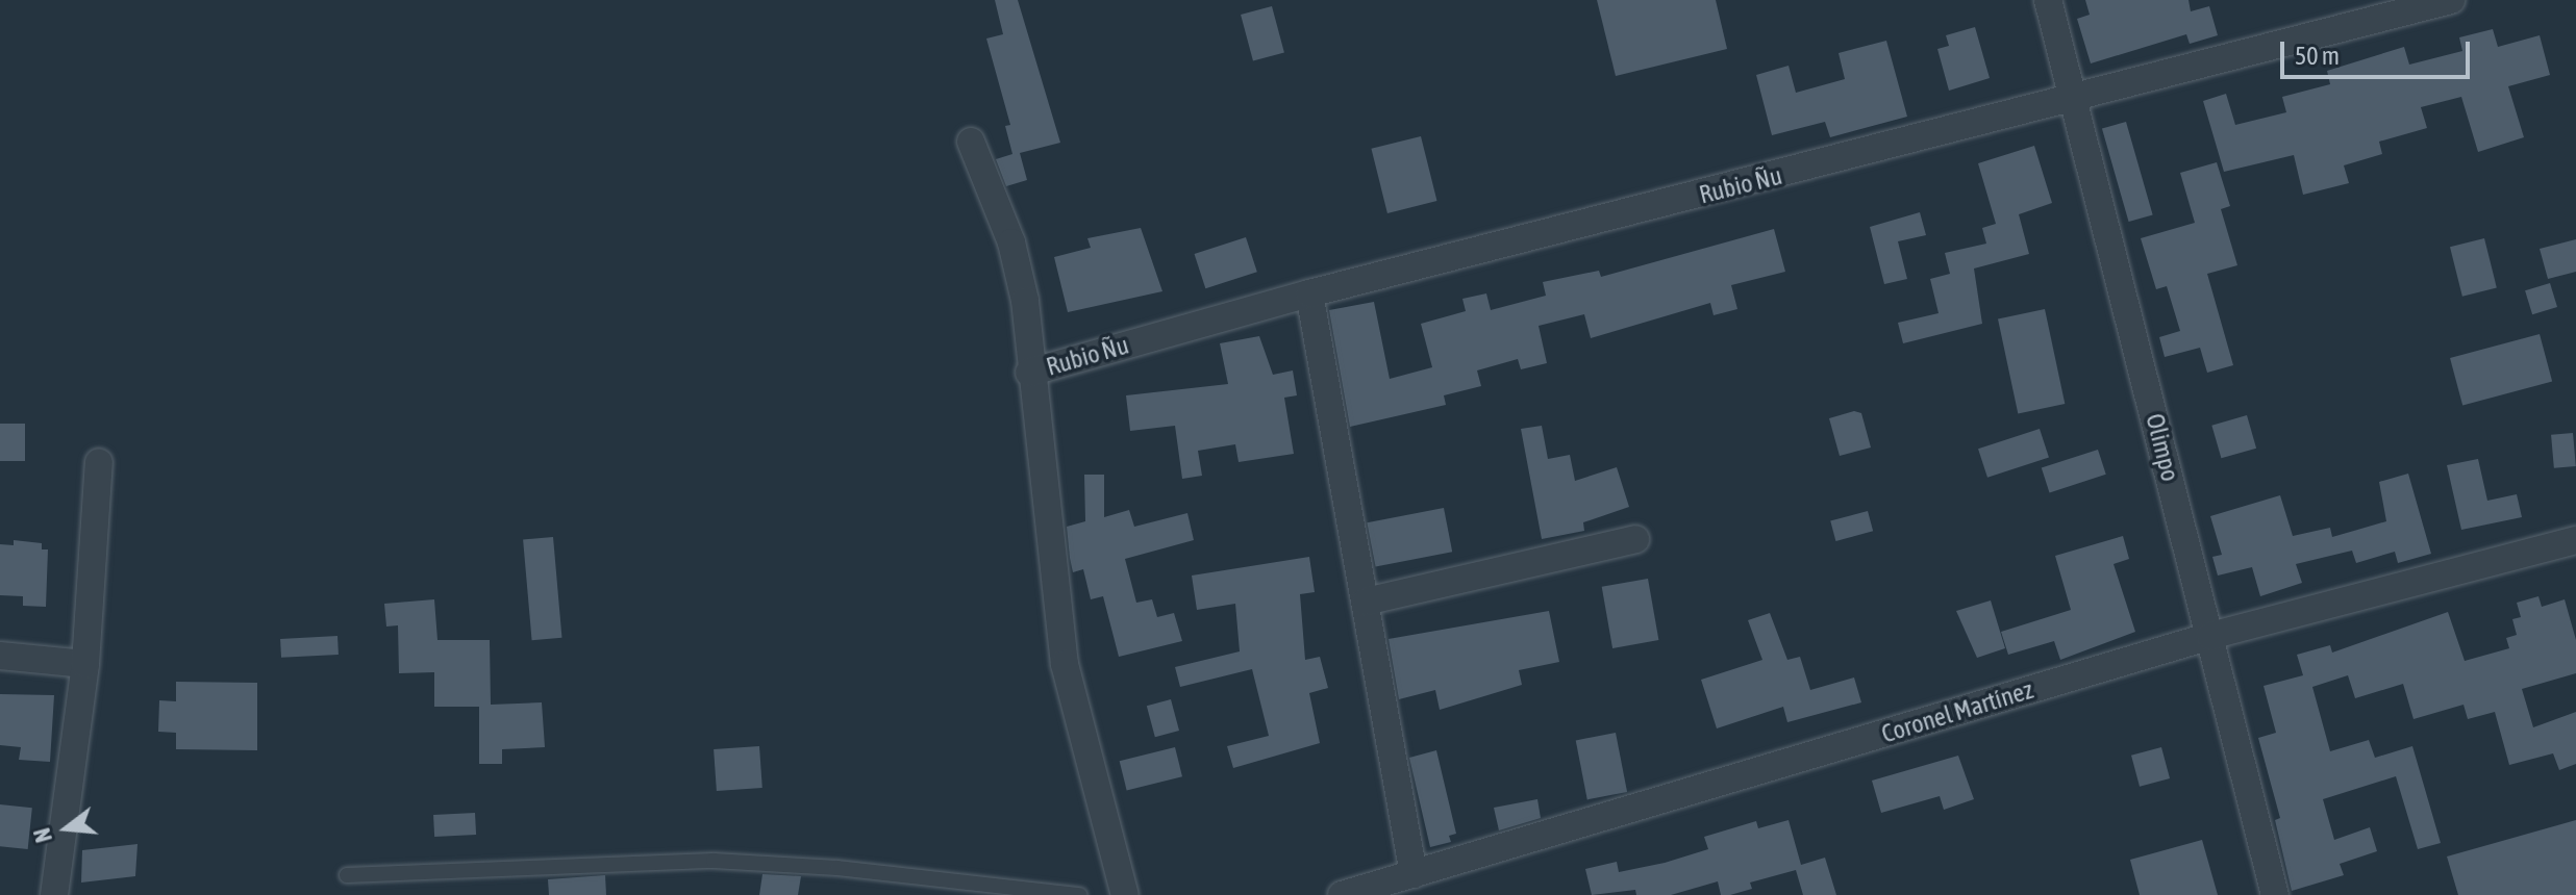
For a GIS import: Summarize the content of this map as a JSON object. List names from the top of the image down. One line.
{"streets":{"street":["Rubio Ñu","Olimpo","Coronel Martínez"]},"crossings":[["Rubio Ñu","Olimpo"],["Olimpo","Coronel Martínez"]],"scale_bar":"50 m","north":"left"}
